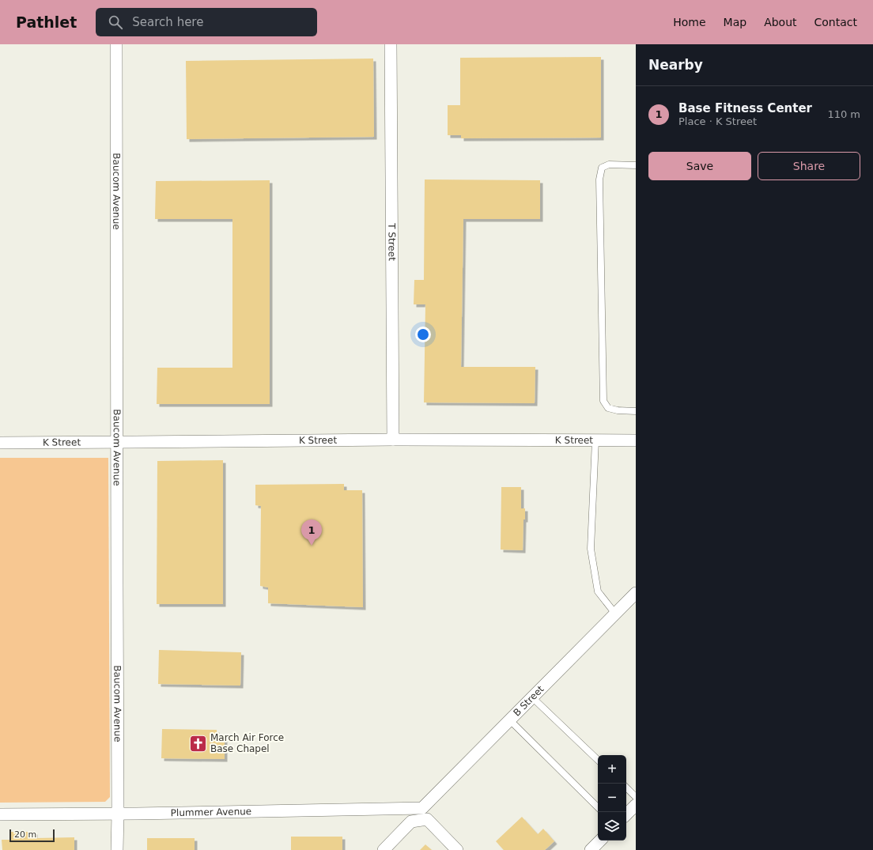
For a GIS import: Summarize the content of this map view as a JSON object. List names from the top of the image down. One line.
{"streets":{"street":["Baucom Avenue","T Street","K Street","B Street","Plummer Avenue"]},"crossings":[["Baucom Avenue","K Street"],["Baucom Avenue","Plummer Avenue"],["T Street","K Street"],["B Street","Plummer Avenue"]],"places":{"church":["March Air Force Base Chapel"]},"scale_bar":"20 m","page":{"header":"Pathlet","search":"Search here","nav":["Home","Map","About","Contact"],"heading":"Nearby","list":[{"mark":"1","name":"Base Fitness Center","note":"Place · K Street","value":"110 m"}],"buttons":["Save","Share"],"pins":"1","map_buttons":["+","−"],"scale":"20 m"}}
